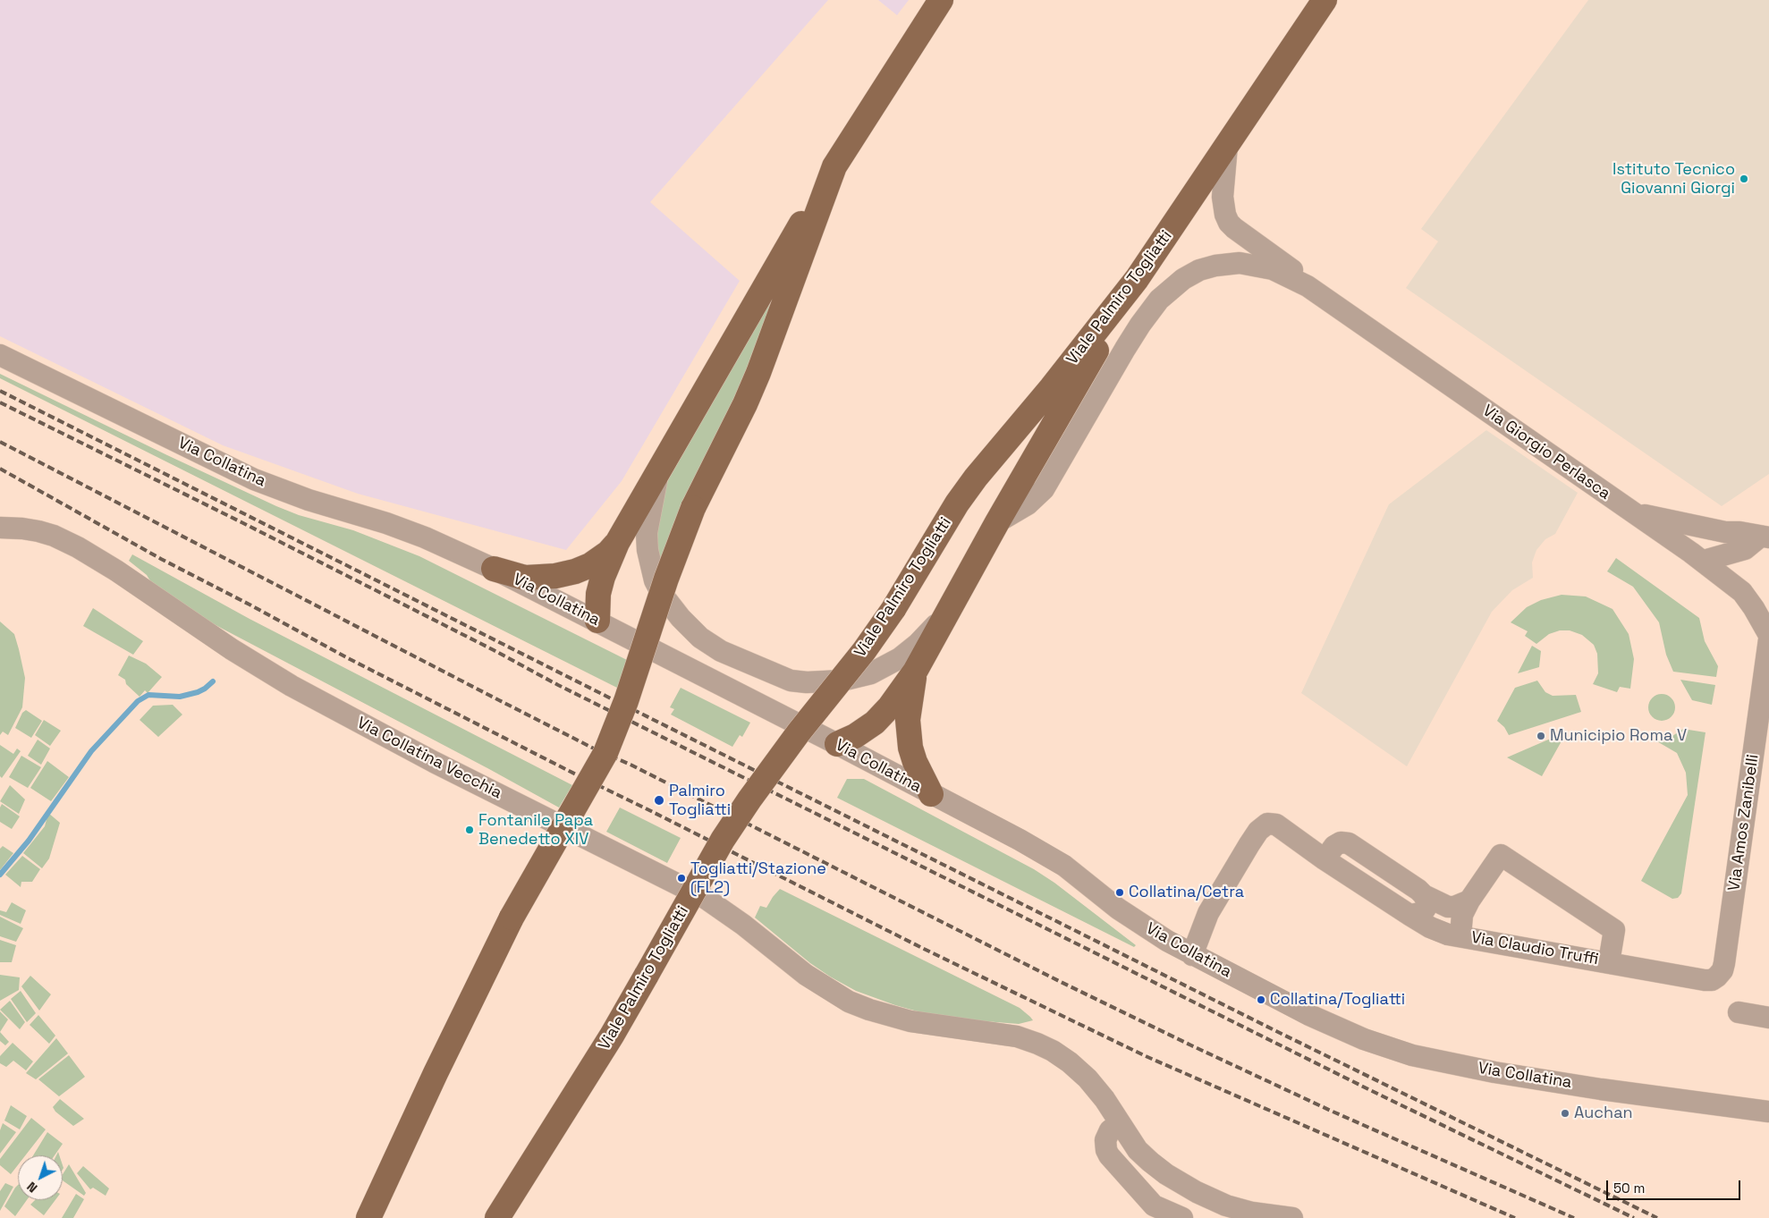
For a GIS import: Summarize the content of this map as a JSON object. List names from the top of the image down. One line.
{"streets":{"main road":["Viale Palmiro Togliatti"],"street":["Via Giorgio Perlasca","Via Collatina","Via Collatina Vecchia","Via Amos Zanibelli","Via Claudio Truffi"]},"crossings":[["Via Collatina","Via Claudio Truffi"],["Via Amos Zanibelli","Via Claudio Truffi"]],"places":["Istituto Tecnico Giovanni Giorgi","Municipio Roma V","Palmiro Togliatti","Fontanile Papa Benedetto XIV","Togliatti/Stazione (FL2)","Collatina/Cetra","Collatina/Togliatti","Auchan"],"scale_bar":"50 m","north":"bottom left"}
